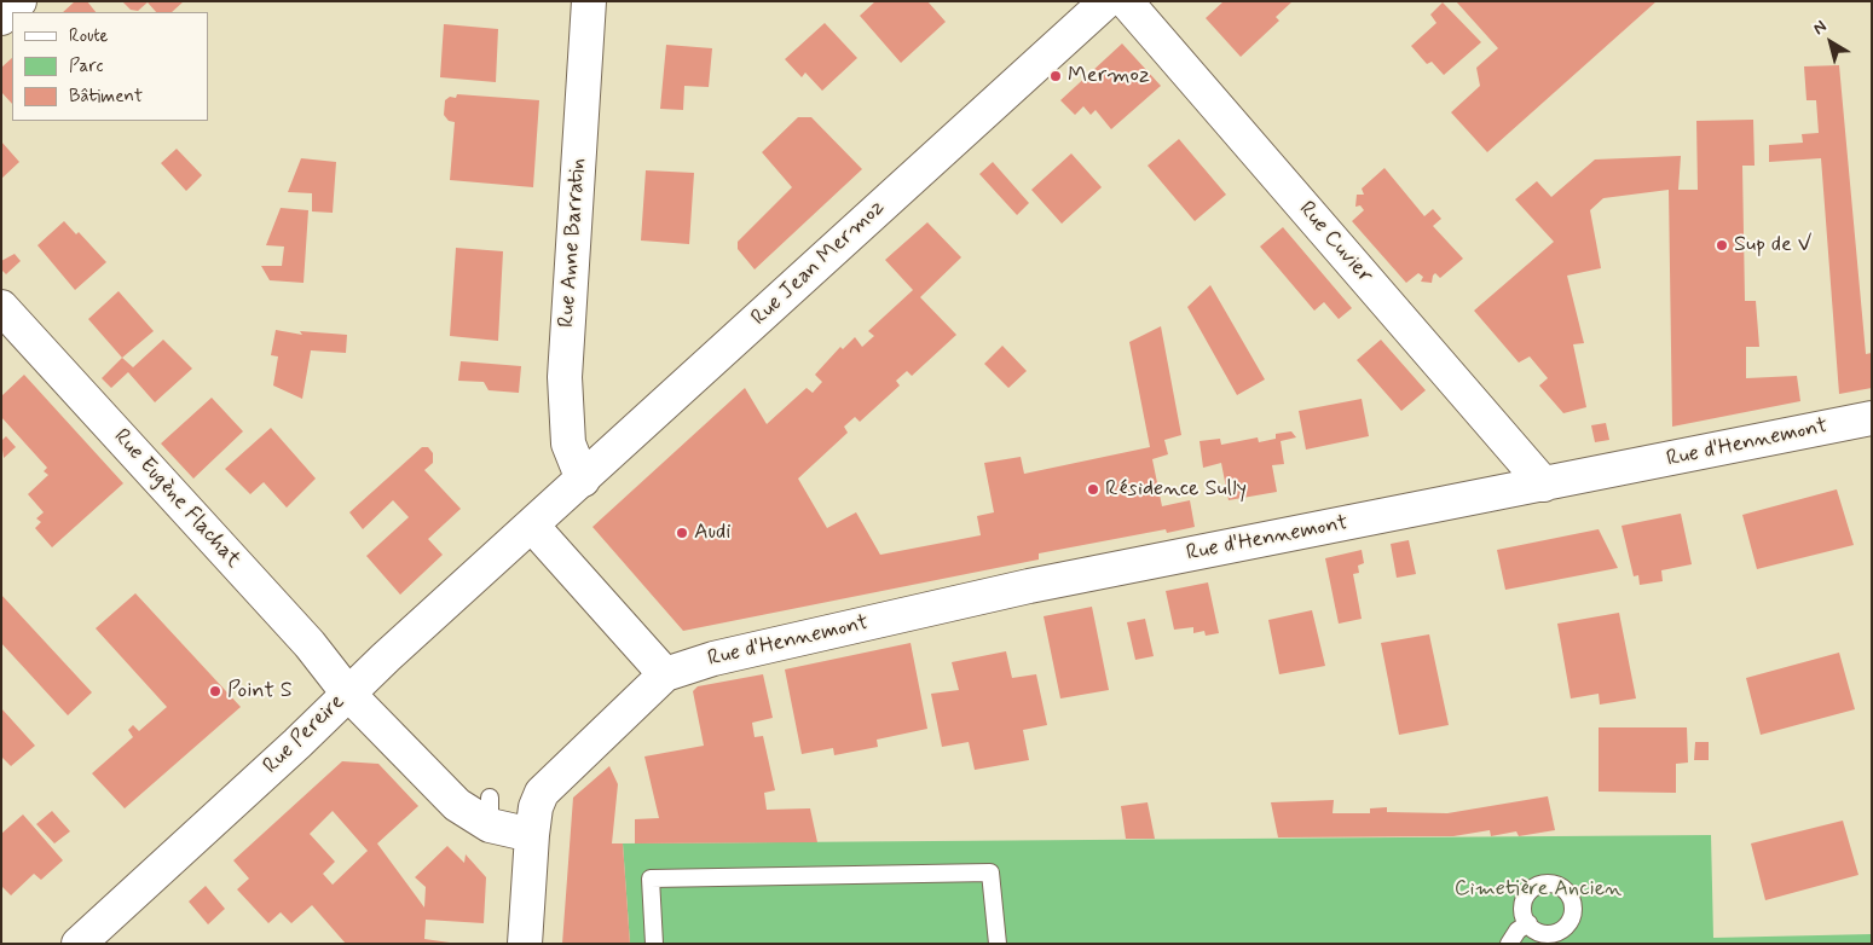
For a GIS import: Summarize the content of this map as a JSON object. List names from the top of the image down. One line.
{"streets":{"street":["Rue Anne Barratin","Rue Cuvier","Rue Jean Mermoz","Rue d'Hennemont","Rue Eugène Flachat","Rue Pereire"]},"crossings":[["Rue Anne Barratin","Rue Jean Mermoz"],["Rue Cuvier","Rue d'Hennemont"],["Rue Jean Mermoz","Rue Pereire"],["Rue Eugène Flachat","Rue Pereire"]],"parks":["Cimetière Ancien"],"places":["Mermoz","Sup de V","Résidence Sully","Audi","Point S"],"legend":["Route","Parc","Bâtiment"],"north":"top left"}
